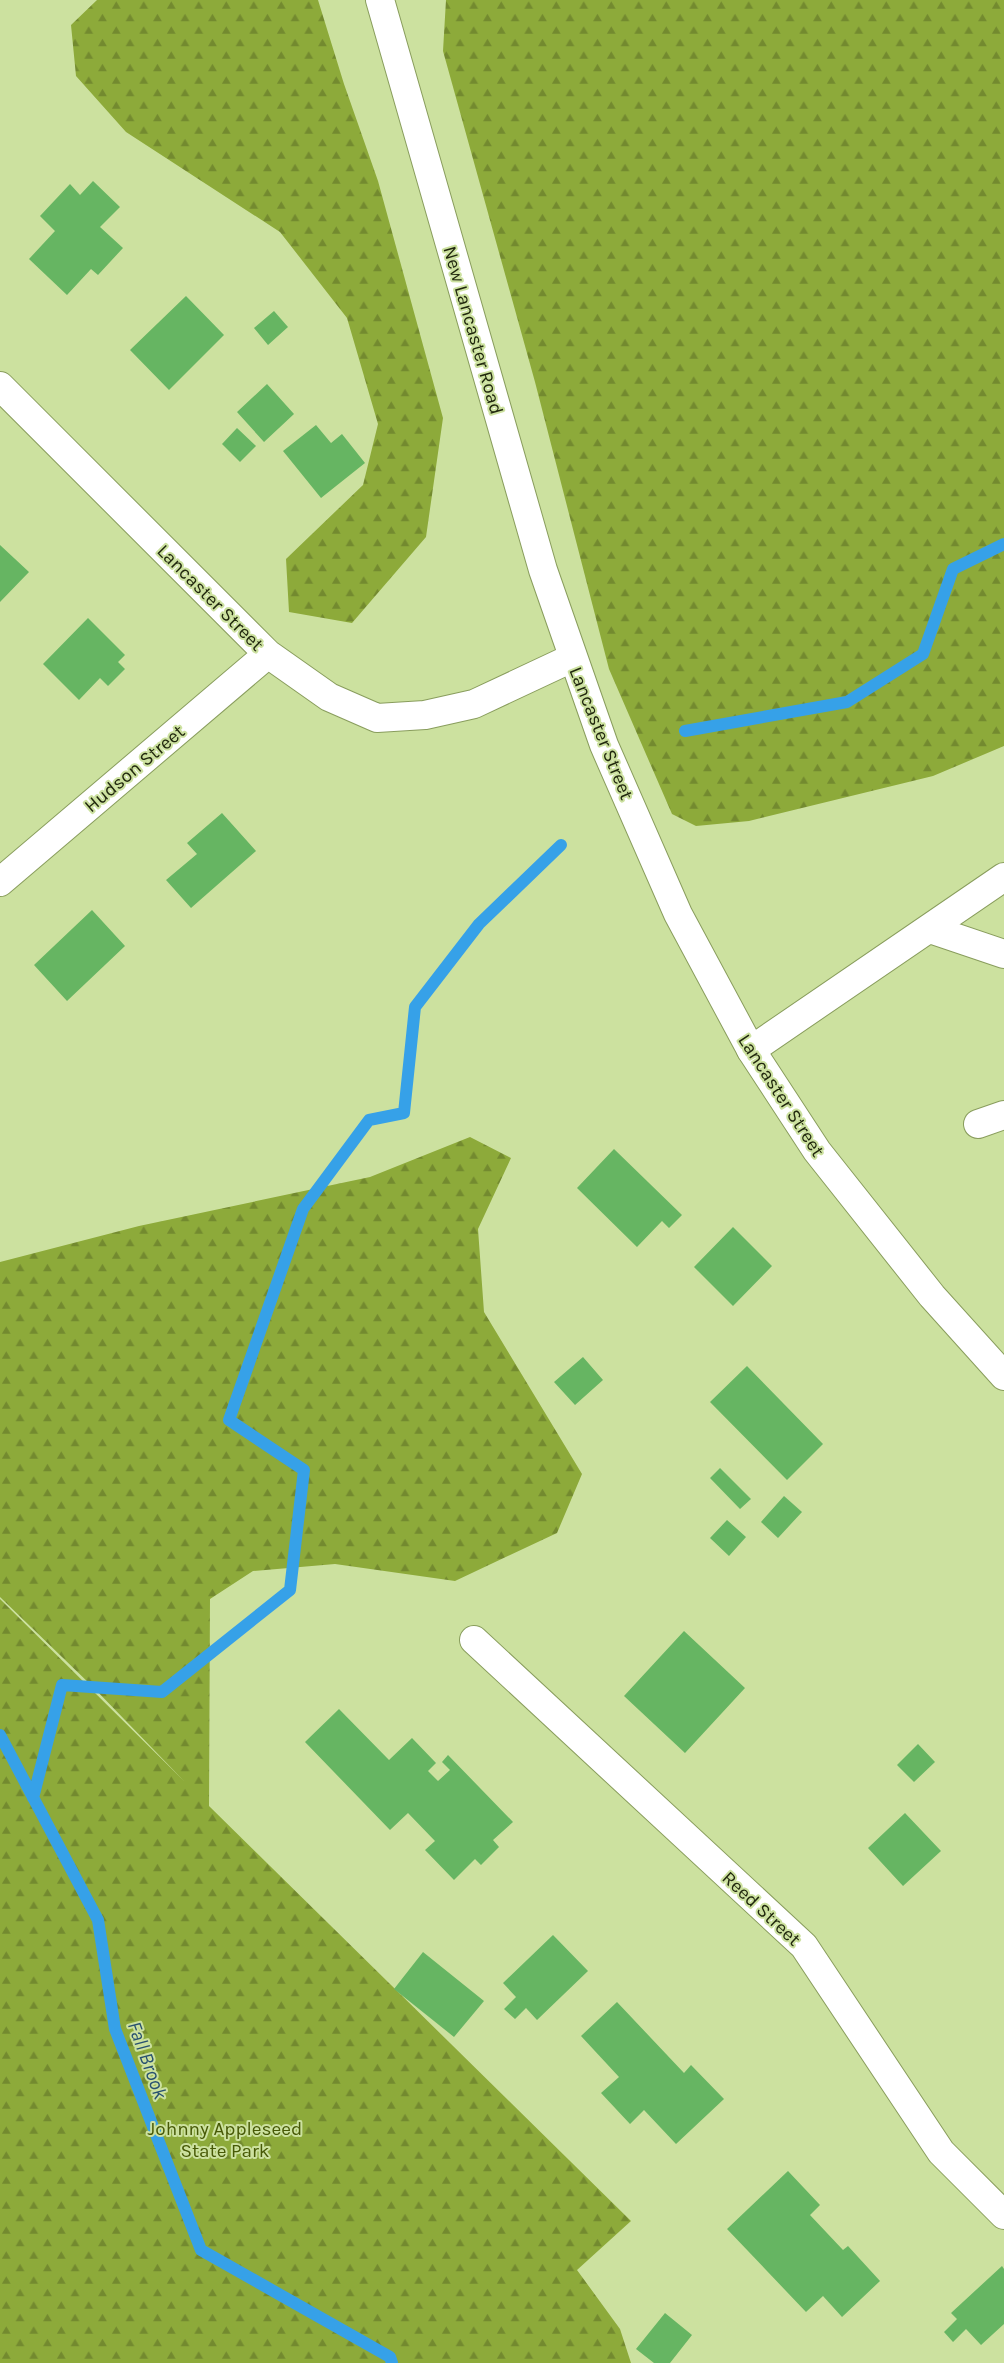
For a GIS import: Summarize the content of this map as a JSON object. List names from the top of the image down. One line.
{"streets":{"street":["New Lancaster Road","Lancaster Street","Hudson Street","Reed Street"]},"crossings":[["New Lancaster Road","Lancaster Street"],["Lancaster Street","Hudson Street"]],"water":["Fall Brook"],"parks":["Johnny Appleseed State Park"]}
